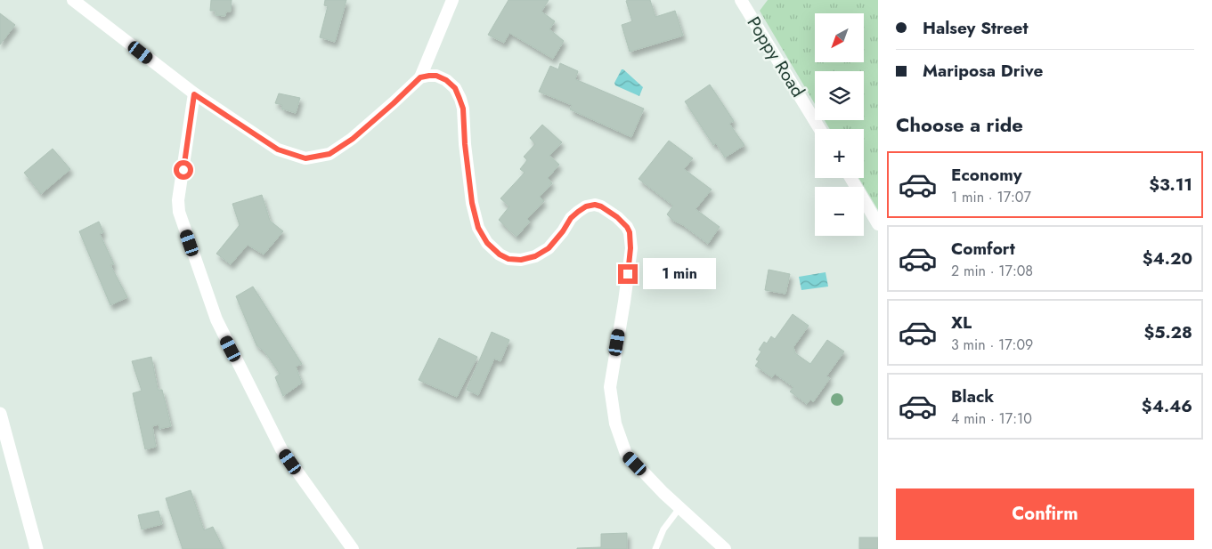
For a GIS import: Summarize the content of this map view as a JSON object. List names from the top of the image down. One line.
{"streets":{"street":["Poppy Road"]},"north":"bottom left","page":{"banner":["Halsey Street","Mariposa Drive"],"map_buttons":["+","−"],"heading":"Choose a ride","list":[{"name":"Economy","note":"1 min · 17:07","value":"$3.11"},{"name":"Comfort","note":"2 min · 17:08","value":"$4.20"},{"name":"XL","note":"3 min · 17:09","value":"$5.28"},{"name":"Black","note":"4 min · 17:10","value":"$4.46"}],"bubble":"1 min","buttons":"Confirm"}}
